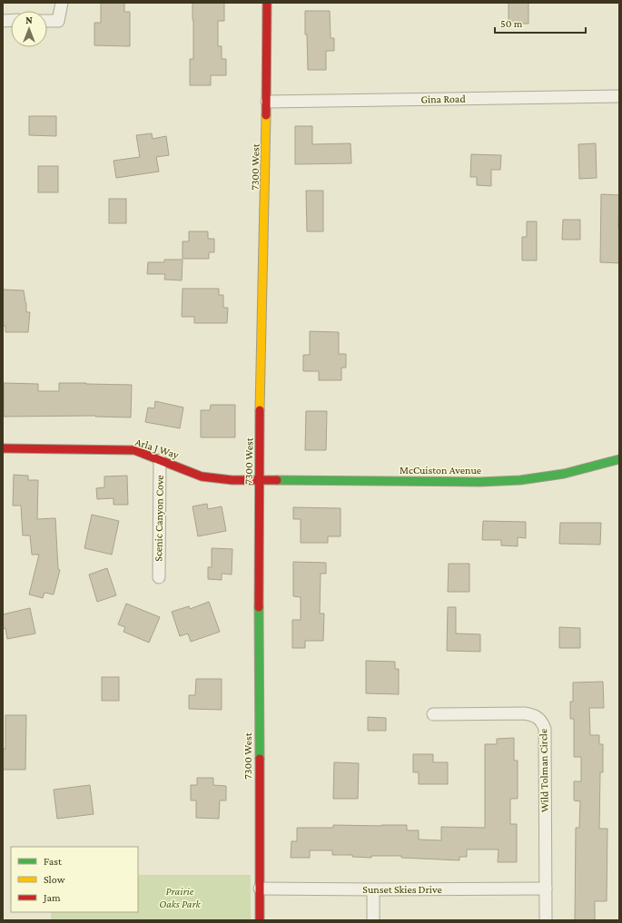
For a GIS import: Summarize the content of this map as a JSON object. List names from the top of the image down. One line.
{"streets":{"street":["Gina Road","7300 West","Arla J Way","McCuiston Avenue","Scenic Canyon Cove","Wild Tolman Circle","Sunset Skies Drive"]},"crossings":[["Gina Road","7300 West"],["7300 West","Arla J Way"],["7300 West","McCuiston Avenue"],["7300 West","Sunset Skies Drive"],["Arla J Way","McCuiston Avenue"],["Arla J Way","Scenic Canyon Cove"],["Wild Tolman Circle","Sunset Skies Drive"]],"parks":["Prairie Oaks Park"],"legend":["Fast","Slow","Jam"],"scale_bar":"50 m","north":"top"}
